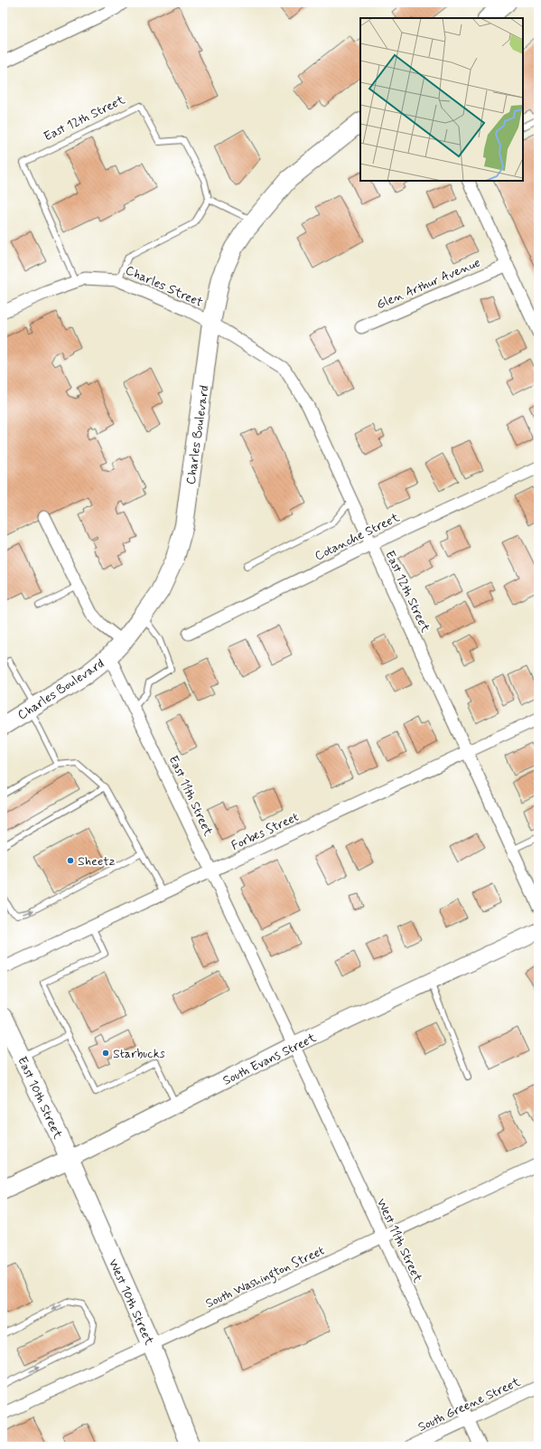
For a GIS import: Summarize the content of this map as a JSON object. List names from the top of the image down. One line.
{"streets":{"main road":["Charles Boulevard","South Evans Street","East 10th Street","West 10th Street"],"street":["East 12th Street","Glen Arthur Avenue","Charles Street","Cotanche Street","East 11th Street","Forbes Street","West 11th Street","South Washington Street","South Greene Street"]},"crossings":[["East 12th Street","Charles Street"],["East 12th Street","Charles Boulevard"],["East 12th Street","Cotanche Street"],["East 12th Street","Forbes Street"],["Charles Street","Charles Boulevard"],["Charles Boulevard","East 11th Street"],["East 11th Street","Forbes Street"],["East 11th Street","South Evans Street"],["East 11th Street","West 11th Street"],["South Evans Street","East 10th Street"],["South Evans Street","West 11th Street"],["South Evans Street","West 10th Street"],["East 10th Street","West 10th Street"],["West 11th Street","South Washington Street"],["West 11th Street","South Greene Street"],["South Washington Street","West 10th Street"]],"places":["Sheetz","Starbucks"]}
